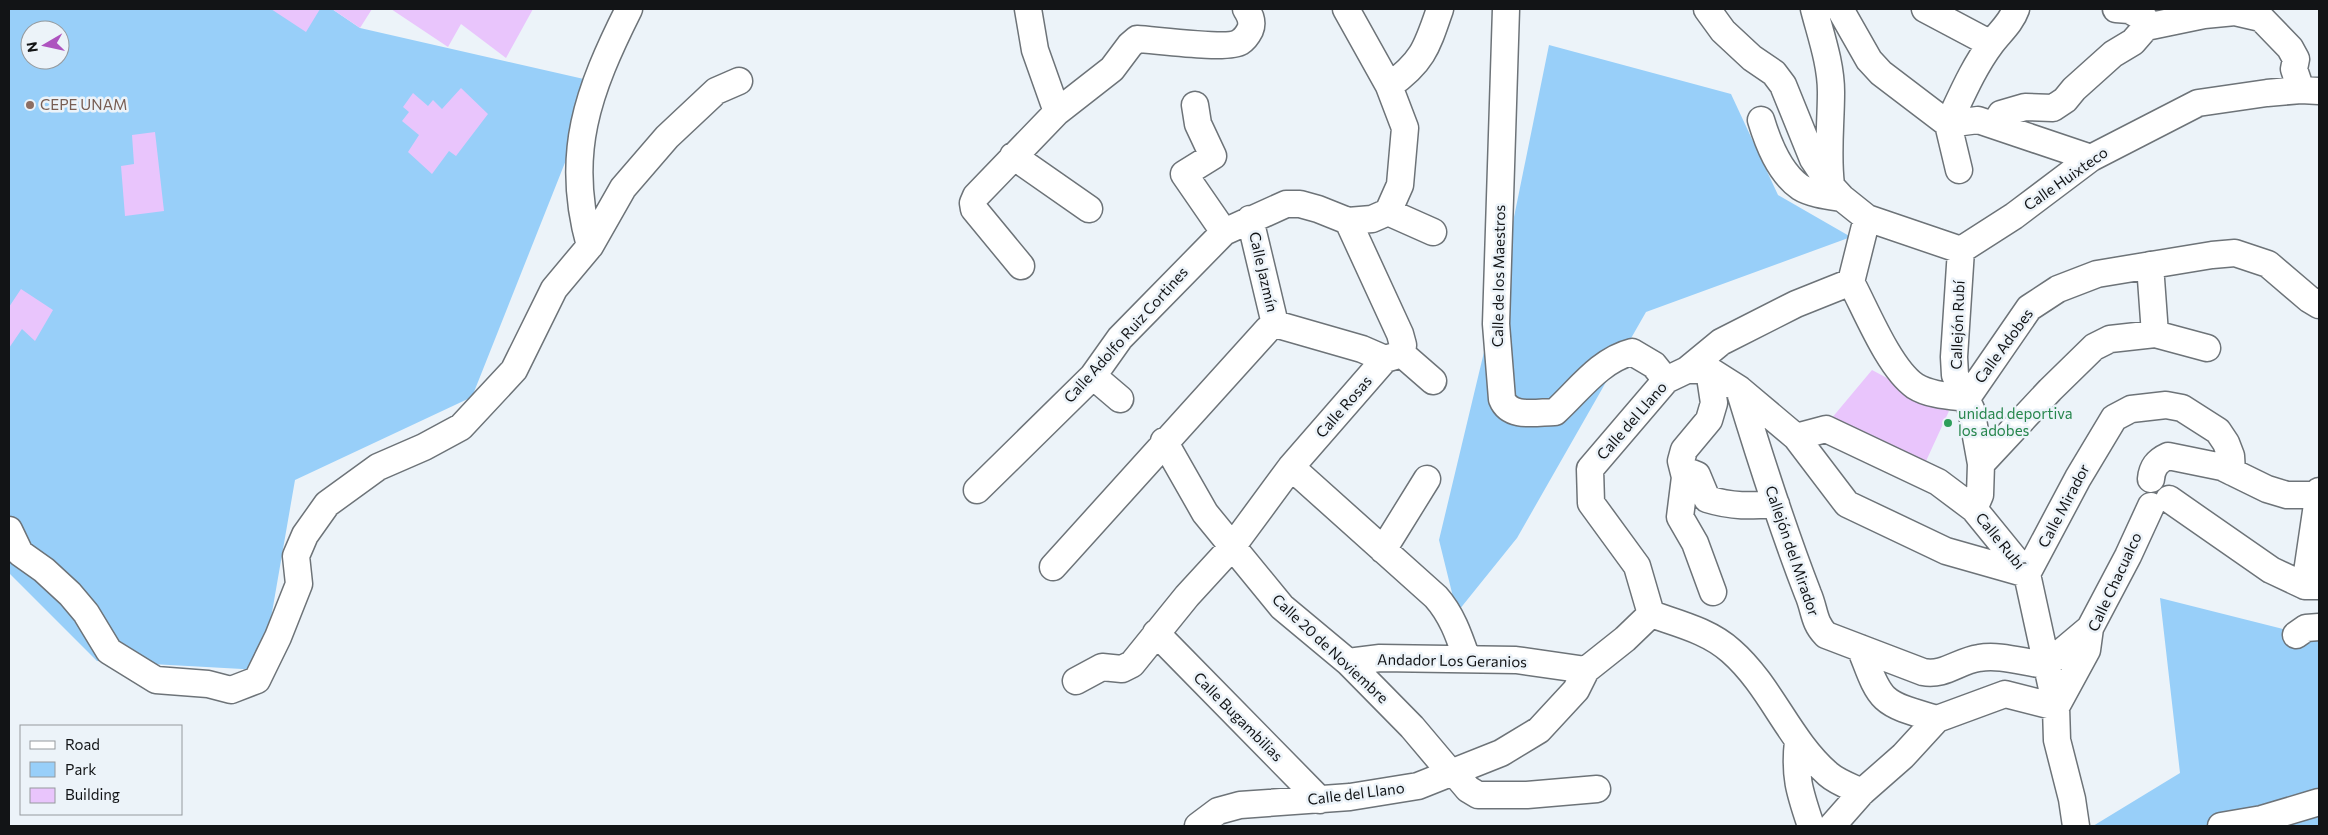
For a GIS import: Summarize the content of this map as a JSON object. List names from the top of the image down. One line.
{"streets":{"street":["Calle Huixteco","Calle Jazmín","Calle de los Maestros","Callejón Rubí","Calle Adolfo Ruiz Cortines","Calle Adobes","Calle Rosas","Calle del Llano","Calle Mirador","Calle Rubí","Callejón del Mirador","Calle Chacualco","Calle 20 de Noviembre","Andador Los Geranios","Calle Bugambilias"]},"crossings":[["Calle Huixteco","Callejón Rubí"],["Calle Jazmín","Calle Adolfo Ruiz Cortines"],["Calle de los Maestros","Calle del Llano"],["Callejón Rubí","Calle Adobes"],["Calle Adobes","Calle del Llano"],["Calle Rosas","Calle 20 de Noviembre"],["Calle Rosas","Calle Bugambilias"],["Calle del Llano","Calle 20 de Noviembre"],["Calle del Llano","Andador Los Geranios"],["Calle del Llano","Calle Bugambilias"],["Calle Mirador","Calle Rubí"],["Calle 20 de Noviembre","Andador Los Geranios"]],"places":["CEPE UNAM","unidad deportiva los adobes"],"legend":["Road","Park","Building"],"north":"left"}
